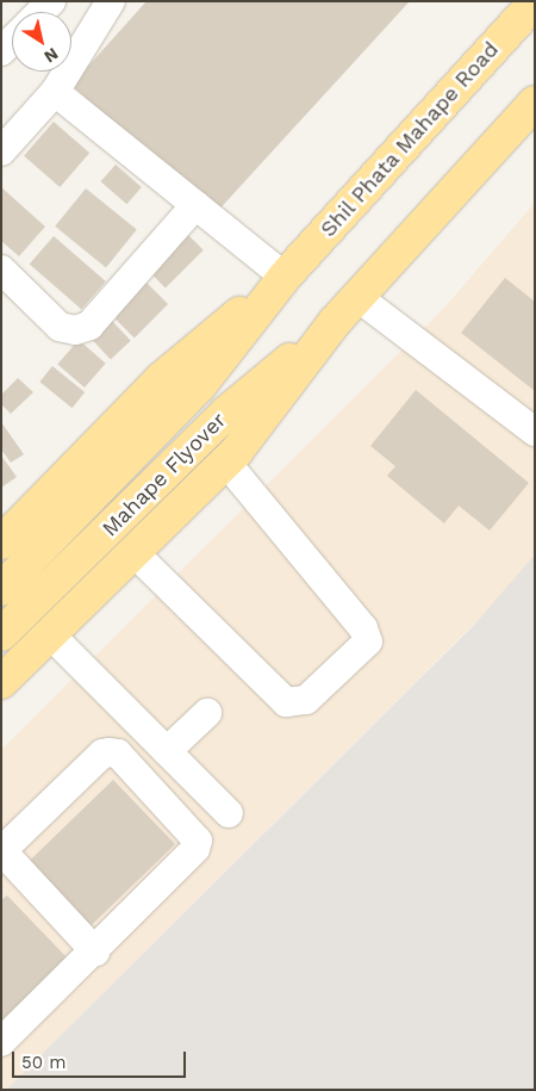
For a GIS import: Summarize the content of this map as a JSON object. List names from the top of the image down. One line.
{"streets":{"main road":["Shil Phata Mahape Road","Mahape Flyover"]},"crossings":[["Shil Phata Mahape Road","Mahape Flyover"]],"scale_bar":"50 m","north":"bottom right"}
